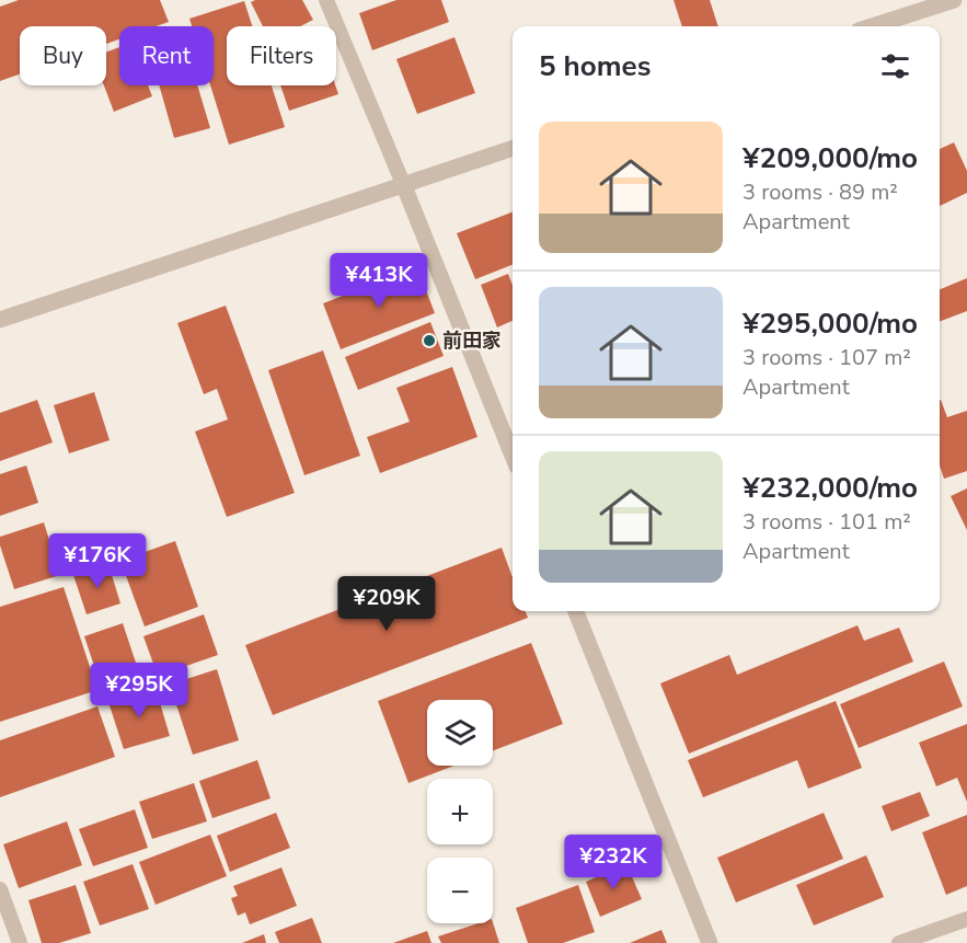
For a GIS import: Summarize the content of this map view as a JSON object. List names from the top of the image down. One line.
{"places":["前田家"],"page":{"chip":["Buy","Rent","Filters"],"heading":"5 homes","list":[{"name":"¥209,000/mo","note":"3 rooms · 89 m² · Apartment"},{"name":"¥295,000/mo","note":"3 rooms · 107 m² · Apartment"},{"name":"¥232,000/mo","note":"3 rooms · 101 m² · Apartment"}],"price":["¥413K","¥176K","¥209K","¥295K","¥232K"],"map_buttons":["+","−"]}}
